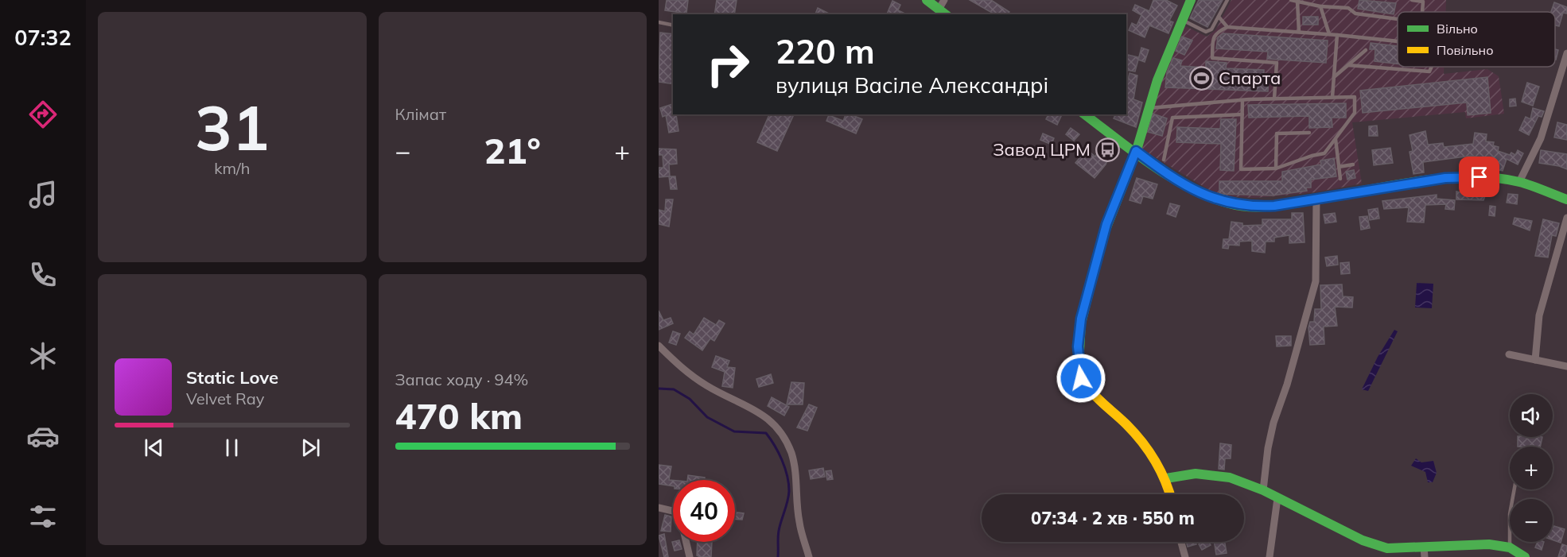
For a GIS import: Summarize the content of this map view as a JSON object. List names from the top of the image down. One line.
{"places":{"sports":["Спарта"],"bus stop":["Завод ЦРМ"]},"legend":["Вільно","Повільно"],"page":{"tabs":"07:32","tile":[["31","km/h"],"Клімат",["Запас ходу · 94%","470 km"]],"turn":["220 m","вулиця Васіле Александрі"],"heat":["−","21°","+"],"song":["Static Love","Velvet Ray"],"map_buttons":["+","−"],"limit":"40","trip":"07:34 · 2 хв · 550 m"}}
